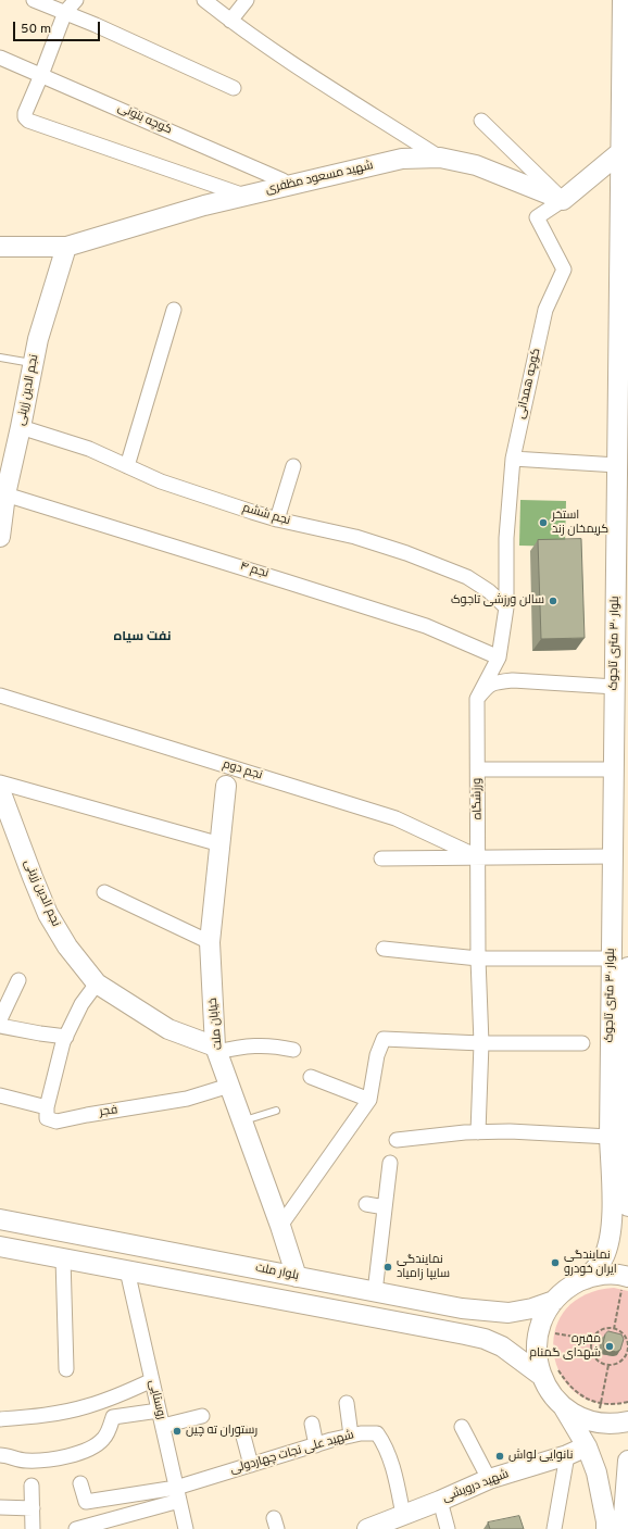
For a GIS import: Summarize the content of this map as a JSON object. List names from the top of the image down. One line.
{"streets":{"main road":["شهید مسعود مظفری","نجم الدین زرینی","بلوار ۳۰ متری تاجوک","خیابان ملت","بلوار ملت","شهید درویشی"],"street":["کوچه بتونی","کوچه همدانی","نجم ششم","نجم ۴","نجم دوم","ورزشگاه","فجر","روستایی","شهید علی نجات چهاردولی"]},"crossings":[["کوچه بتونی","شهید مسعود مظفری"],["شهید مسعود مظفری","کوچه همدانی"],["شهید مسعود مظفری","نجم الدین زرینی"],["کوچه همدانی","نجم ششم"],["کوچه همدانی","نجم ۴"],["کوچه همدانی","ورزشگاه"],["نجم الدین زرینی","نجم ششم"],["نجم الدین زرینی","نجم ۴"],["نجم الدین زرینی","خیابان ملت"],["نجم دوم","ورزشگاه"],["خیابان ملت","فجر"],["خیابان ملت","بلوار ملت"],["روستایی","شهید علی نجات چهاردولی"],["شهید علی نجات چهاردولی","شهید درویشی"]],"districts":["نفت سیاه"],"places":["استخر کریمخان زند","سالن ورزشی تاجوک","نمایندگی ایران خودرو","نمایندگی سایپا زامیاد","مقبره شهدای گمنام","رستوران ته چین","نانوایی لواش"],"scale_bar":"50 m"}
